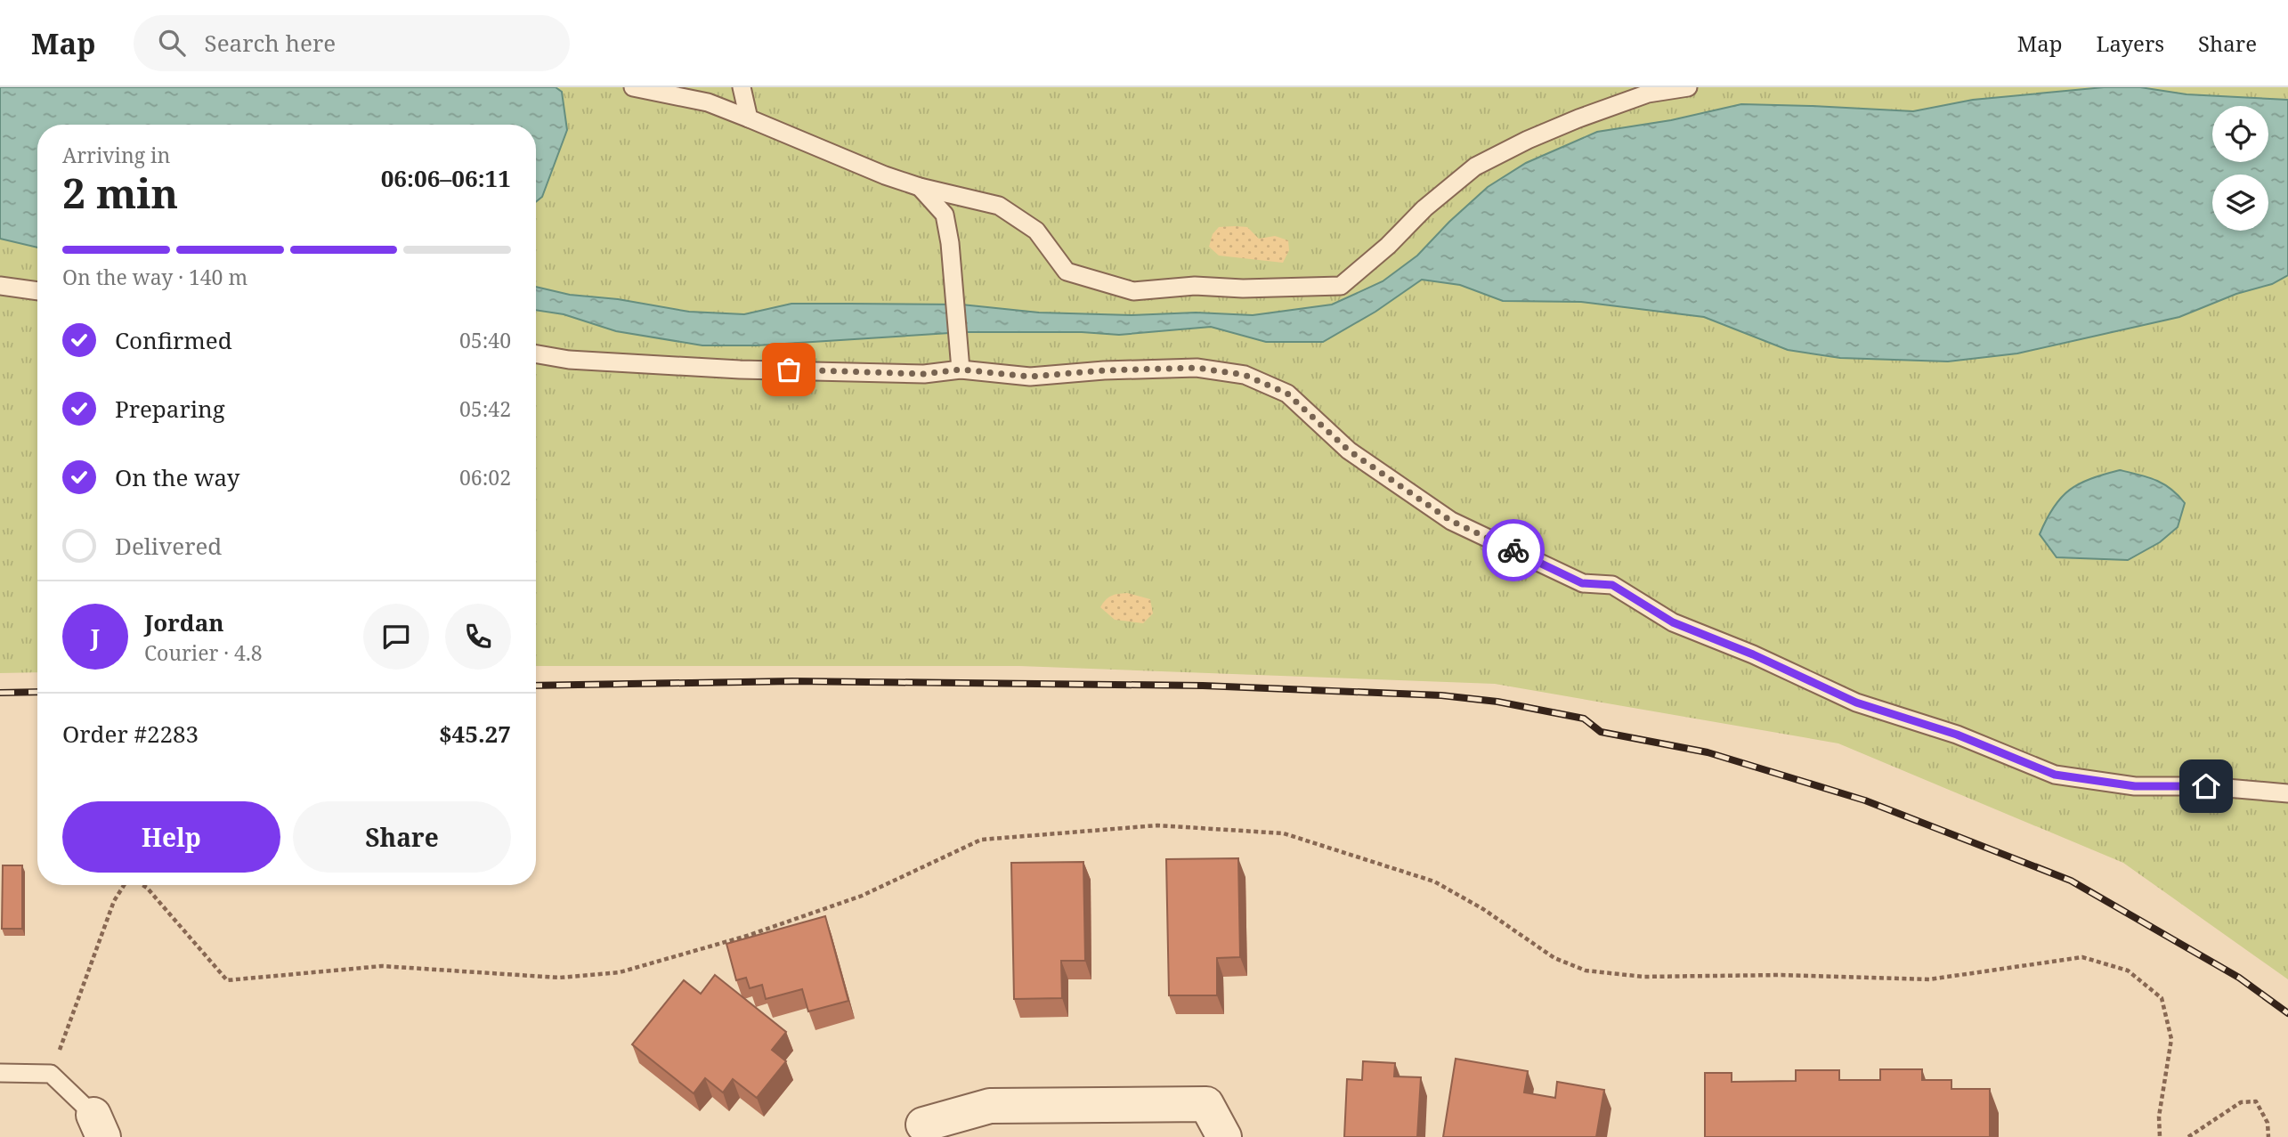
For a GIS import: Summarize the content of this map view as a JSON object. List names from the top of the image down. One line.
{"page":{"header":"Map","search":"Search here","nav":["Map","Layers","Share"],"heading":["2 min","Arriving in","06:06–06:11"],"panel":["Jordan","Courier · 4.8","Order #2283","$45.27"],"bar":"On the way · 140 m","list":[["Confirmed","05:40"],["Preparing","05:42"],["On the way","06:02"],"Delivered"],"round":"J","buttons":["Help","Share"]}}
